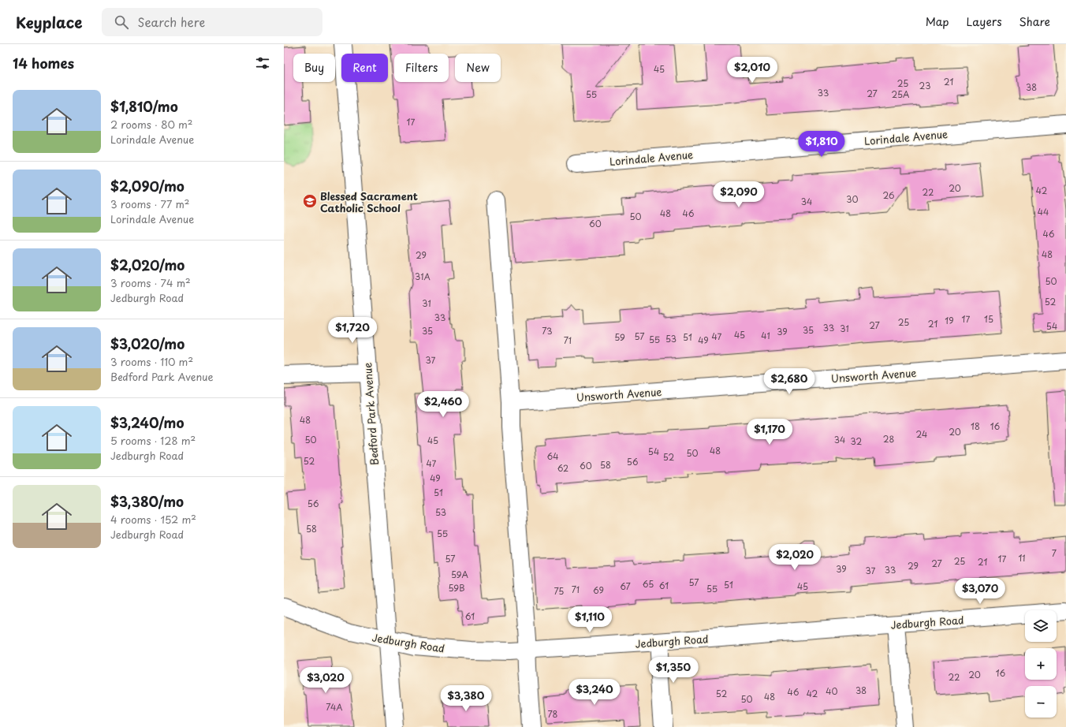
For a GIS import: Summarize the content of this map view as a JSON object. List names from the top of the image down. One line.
{"streets":{"street":["Lorindale Avenue","Unsworth Avenue","Bedford Park Avenue","Jedburgh Road"]},"crossings":[["Bedford Park Avenue","Jedburgh Road"]],"places":{"school or university":["Blessed Sacrament Catholic School"]},"house_numbers":["45","21","25","23","38","33","27","55","25A","17","20","42","22","26","30","34","44","48","46","50","60","46","48","29","31A","50","52","31","33","17","15","19","25","21","27","54","33","31","35","35","73","39","45","41","57","47","59","51","53","55","71","49","37","48","18","16","20","24","28","50","34","45","32","48","54","50","64","52","52","56","47","58","60","62","49","51","56","53","58","55","7","11","57","17","25","21","27","29","39","33","37","59A","57","65","51","61","67","45","59B","55","71","69","75","61","16","20","22","38","40","46","52","42","48","50","74A","78"],"page":{"header":"Keyplace","search":"Search here","nav":["Map","Layers","Share"],"heading":"14 homes","chip":["Buy","Rent","Filters","New"],"price":["$2,010","$1,810","$2,090","$1,720","$2,680","$2,460","$1,170","$2,020","$3,070","$1,110","$1,350","$3,020","$3,240","$3,380"],"list":[{"name":"$1,810/mo","note":"2 rooms · 80 m² · Lorindale Avenue"},{"name":"$2,090/mo","note":"3 rooms · 77 m² · Lorindale Avenue"},{"name":"$2,020/mo","note":"3 rooms · 74 m² · Jedburgh Road"},{"name":"$3,020/mo","note":"3 rooms · 110 m² · Bedford Park Avenue"},{"name":"$3,240/mo","note":"5 rooms · 128 m² · Jedburgh Road"},{"name":"$3,380/mo","note":"4 rooms · 152 m² · Jedburgh Road"}],"map_buttons":["+","−"]}}
